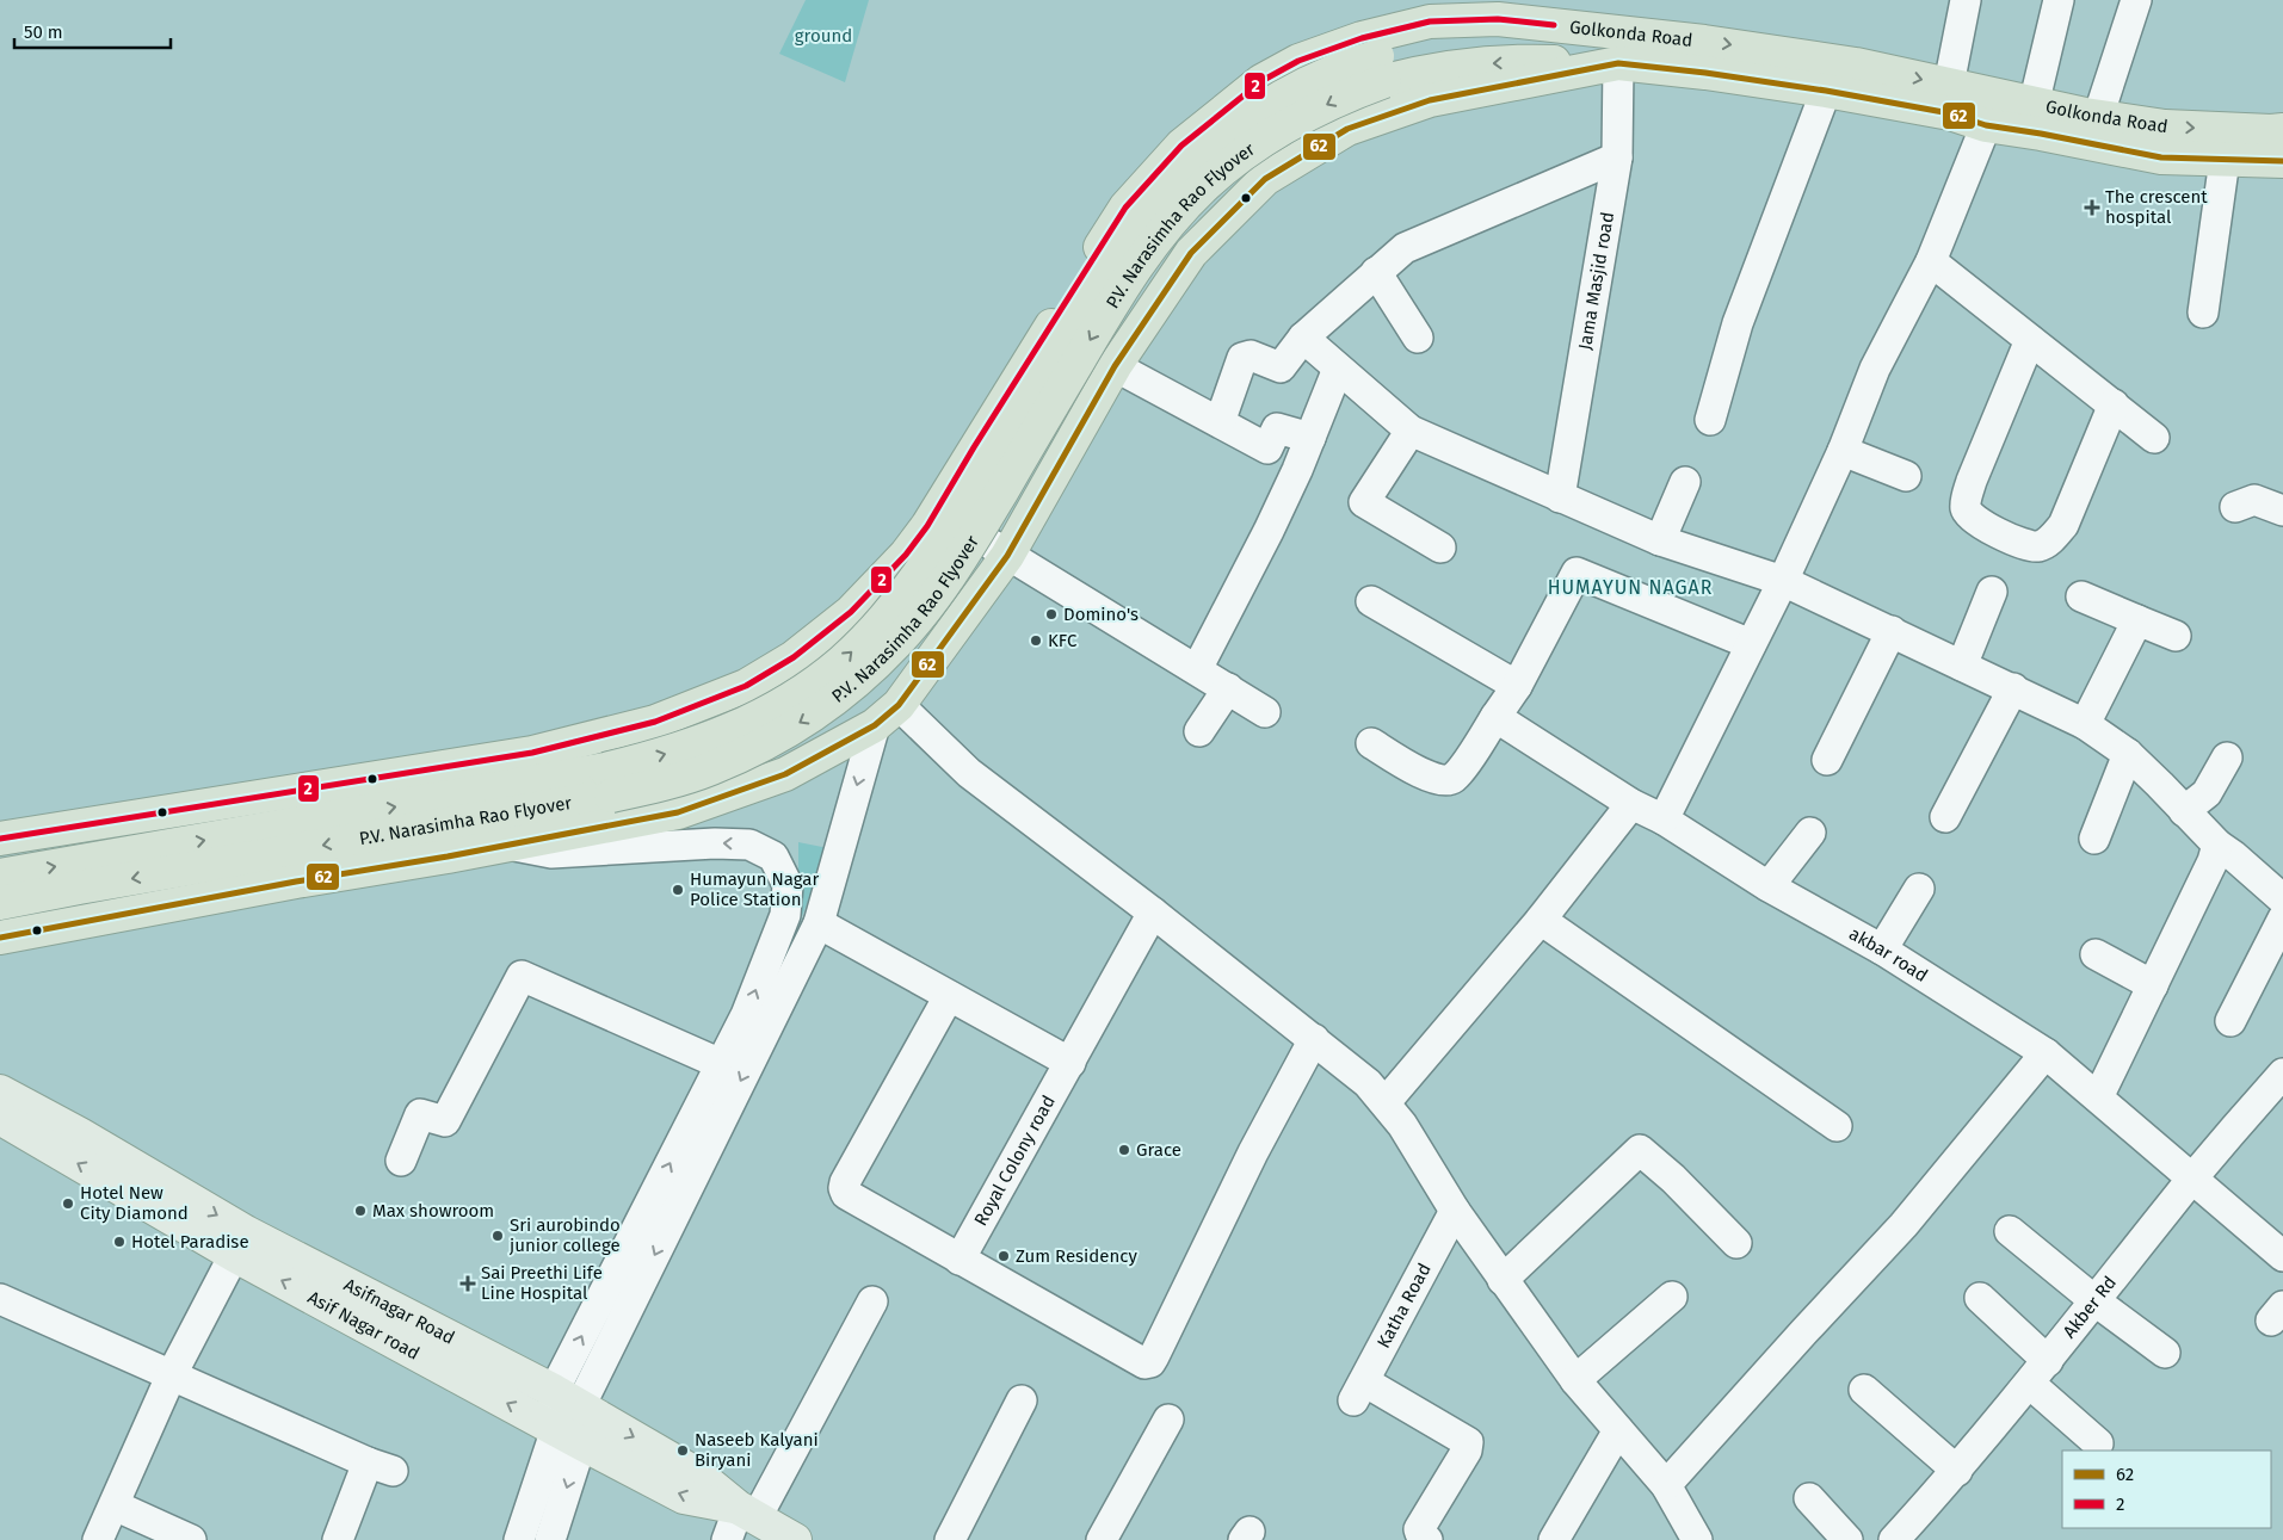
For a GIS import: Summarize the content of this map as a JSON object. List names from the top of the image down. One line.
{"streets":{"highway":["Golkonda Road","P.V. Narasimha Rao Flyover"],"main road":["Asifnagar Road","Asif Nagar road"],"street":["Jama Masjid road","akbar road","Royal Colony road","Katha Road","Akber Rd"]},"crossings":[["Golkonda Road","P.V. Narasimha Rao Flyover"],["Golkonda Road","Jama Masjid road"],["P.V. Narasimha Rao Flyover","Jama Masjid road"],["akbar road","Akber Rd"],["Asifnagar Road","Asif Nagar road"]],"one_way":["Asifnagar Road","Asif Nagar road"],"districts":["HUMAYUN NAGAR"],"parks":["ground"],"places":{"health":["The crescent hospital","Sai Preethi Life Line Hospital"],"other":["Domino's","KFC","Humayun Nagar Police Station","Grace","Hotel New City Diamond","Max showroom","Sri aurobindo junior college","Hotel Paradise","Zum Residency","Naseeb Kalyani Biryani"]},"lines":["transit line 2","transit line 62"],"legend":["62","2"],"scale_bar":"50 m"}
